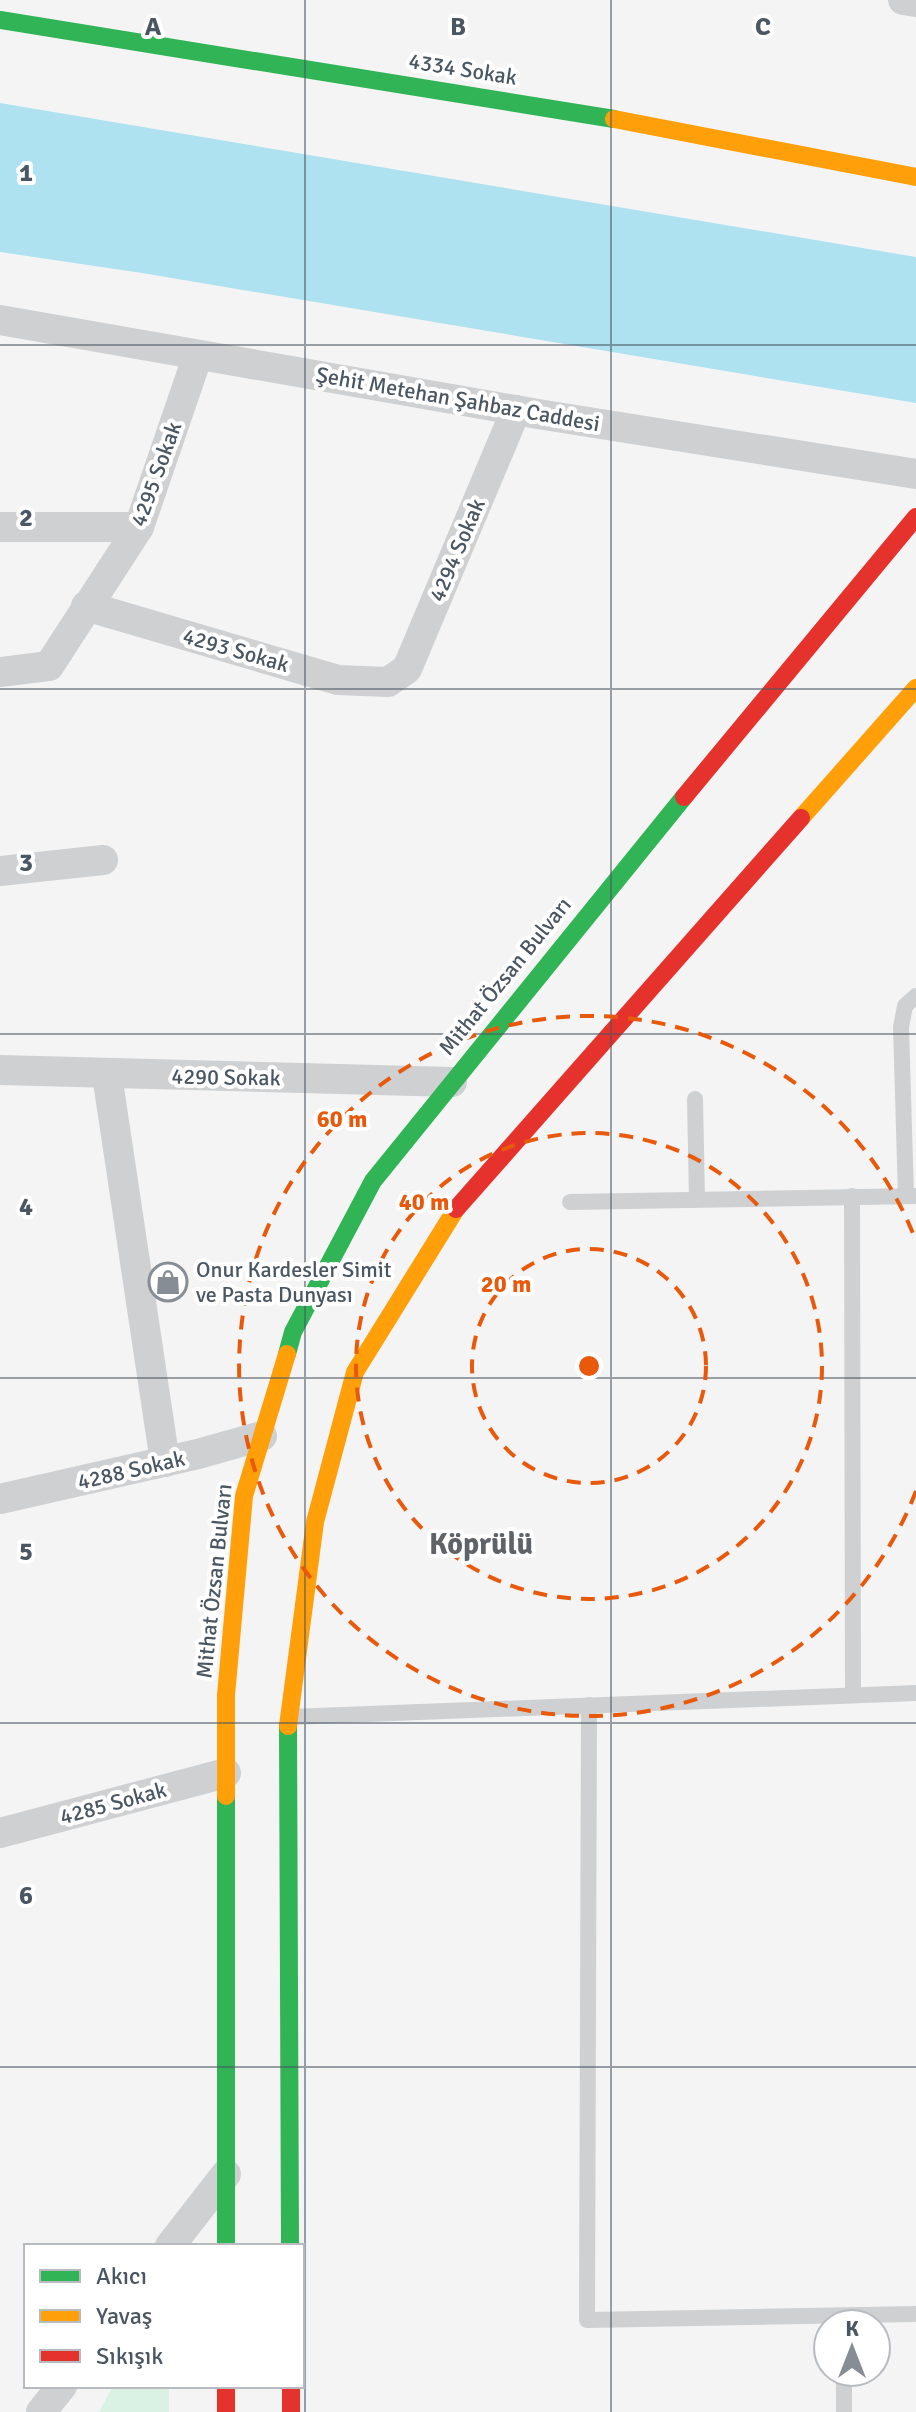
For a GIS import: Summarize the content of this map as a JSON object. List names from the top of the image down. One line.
{"streets":{"main road":["4334 Sokak","Mithat Özsan Bulvarı"],"street":["Şehit Metehan Şahbaz Caddesi","4295 Sokak","4294 Sokak","4293 Sokak","4290 Sokak","4288 Sokak","4285 Sokak"]},"crossings":[["Şehit Metehan Şahbaz Caddesi","4295 Sokak"],["Şehit Metehan Şahbaz Caddesi","4294 Sokak"],["4295 Sokak","4293 Sokak"],["4294 Sokak","4293 Sokak"],["Mithat Özsan Bulvarı","4290 Sokak"],["Mithat Özsan Bulvarı","4288 Sokak"],["Mithat Özsan Bulvarı","4285 Sokak"]],"districts":["Köprülü"],"places":{"shop":["Onur Kardesler Simit ve Pasta Dunyası"]},"legend":["Akıcı","Yavaş","Sıkışık"],"north":"top","grid":{"columns":["A","B","C"],"rows":["1","2","3","4","5","6"]},"rings":["60 m","40 m","20 m"]}
